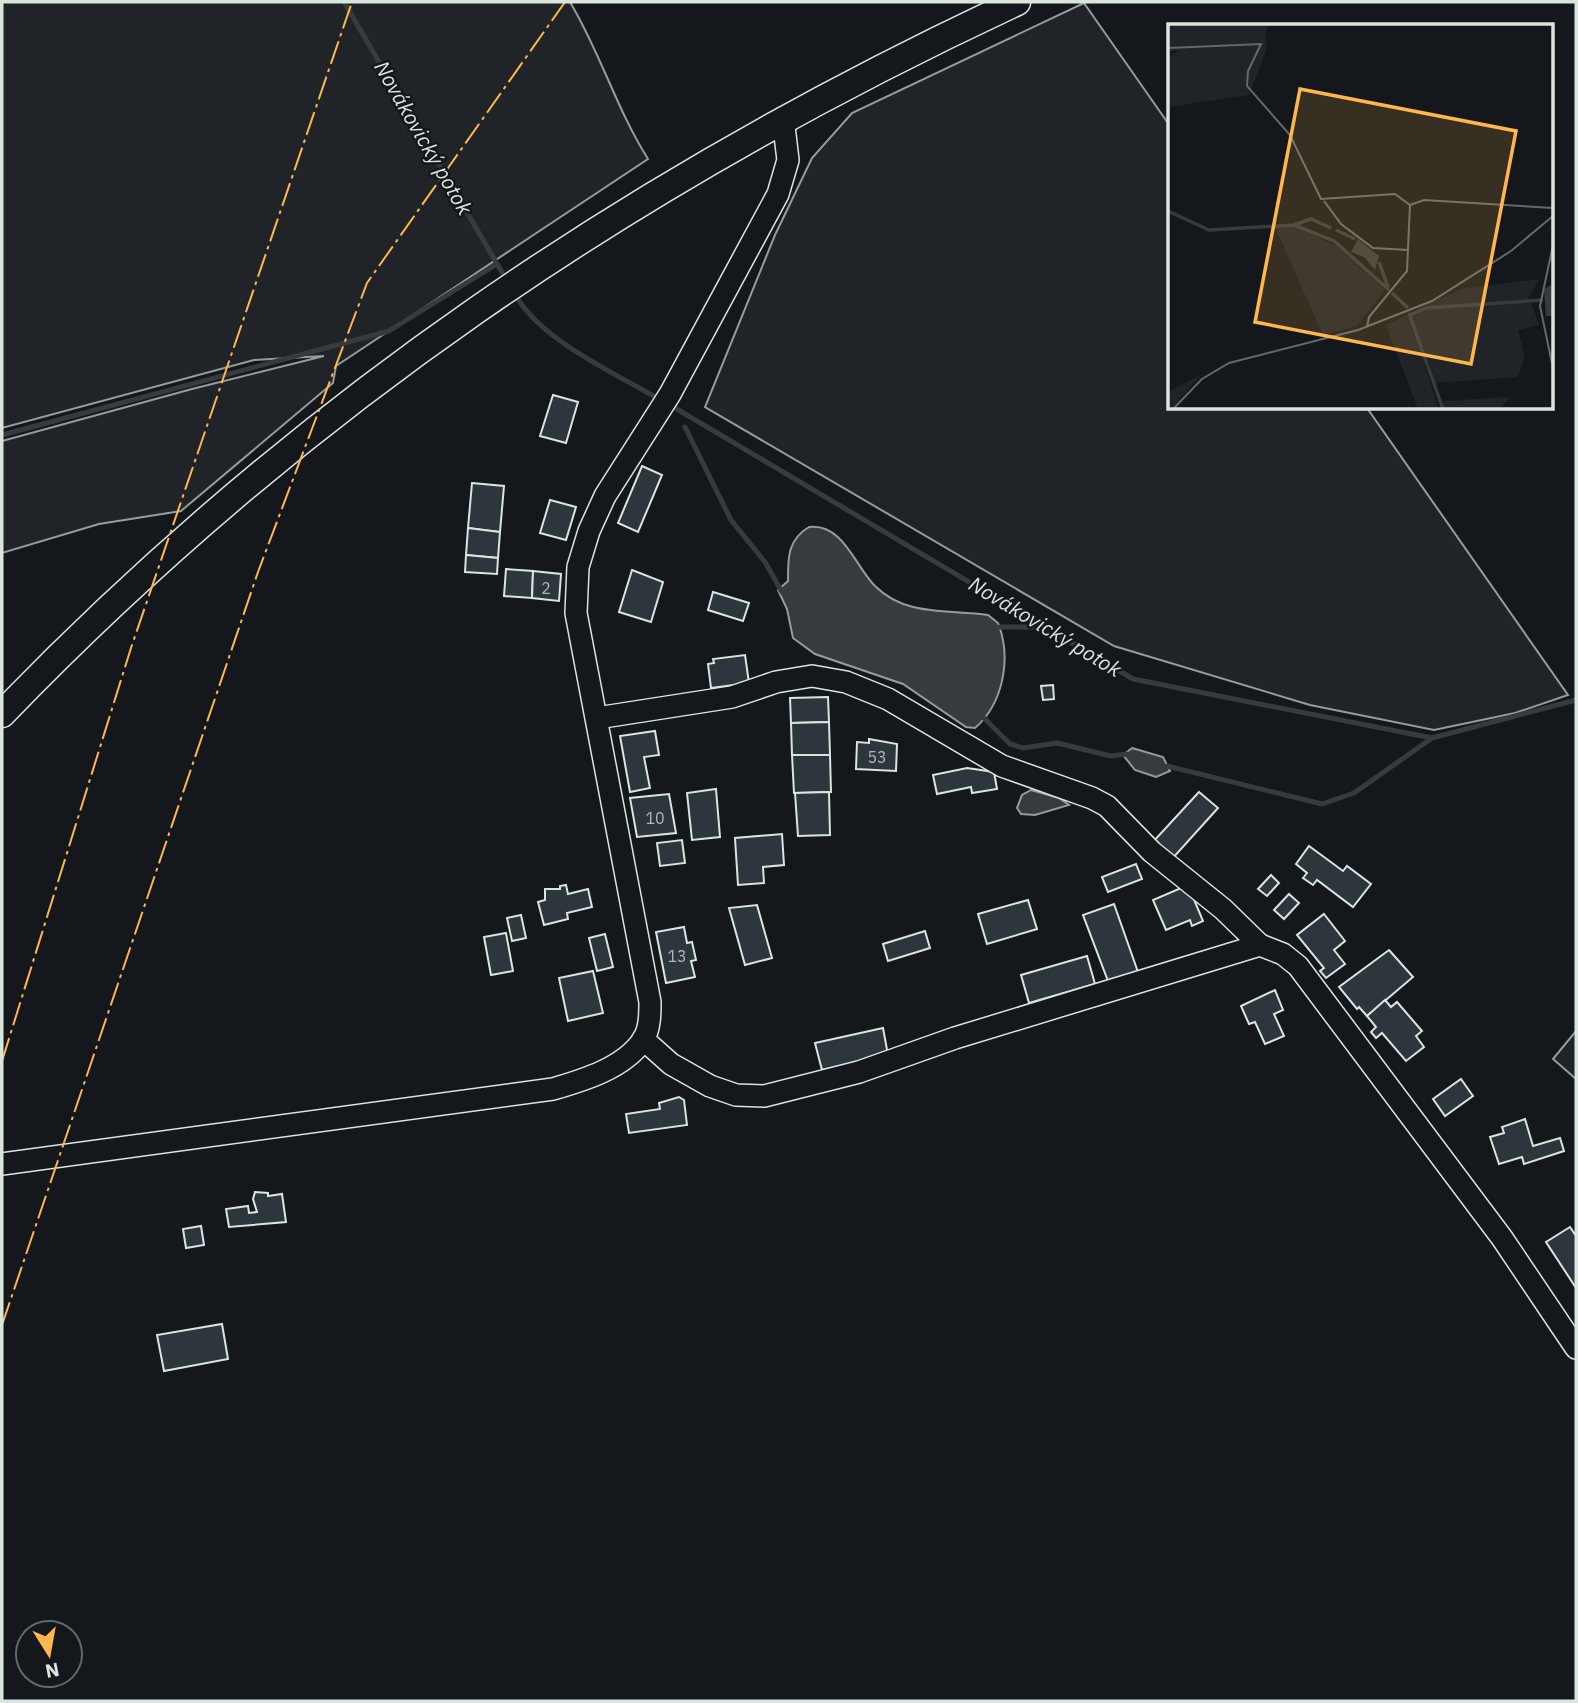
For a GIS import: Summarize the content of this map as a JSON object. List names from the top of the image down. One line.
{"water":["Novákovický potok"],"house_numbers":["2","53","10","13"],"north":"bottom"}
